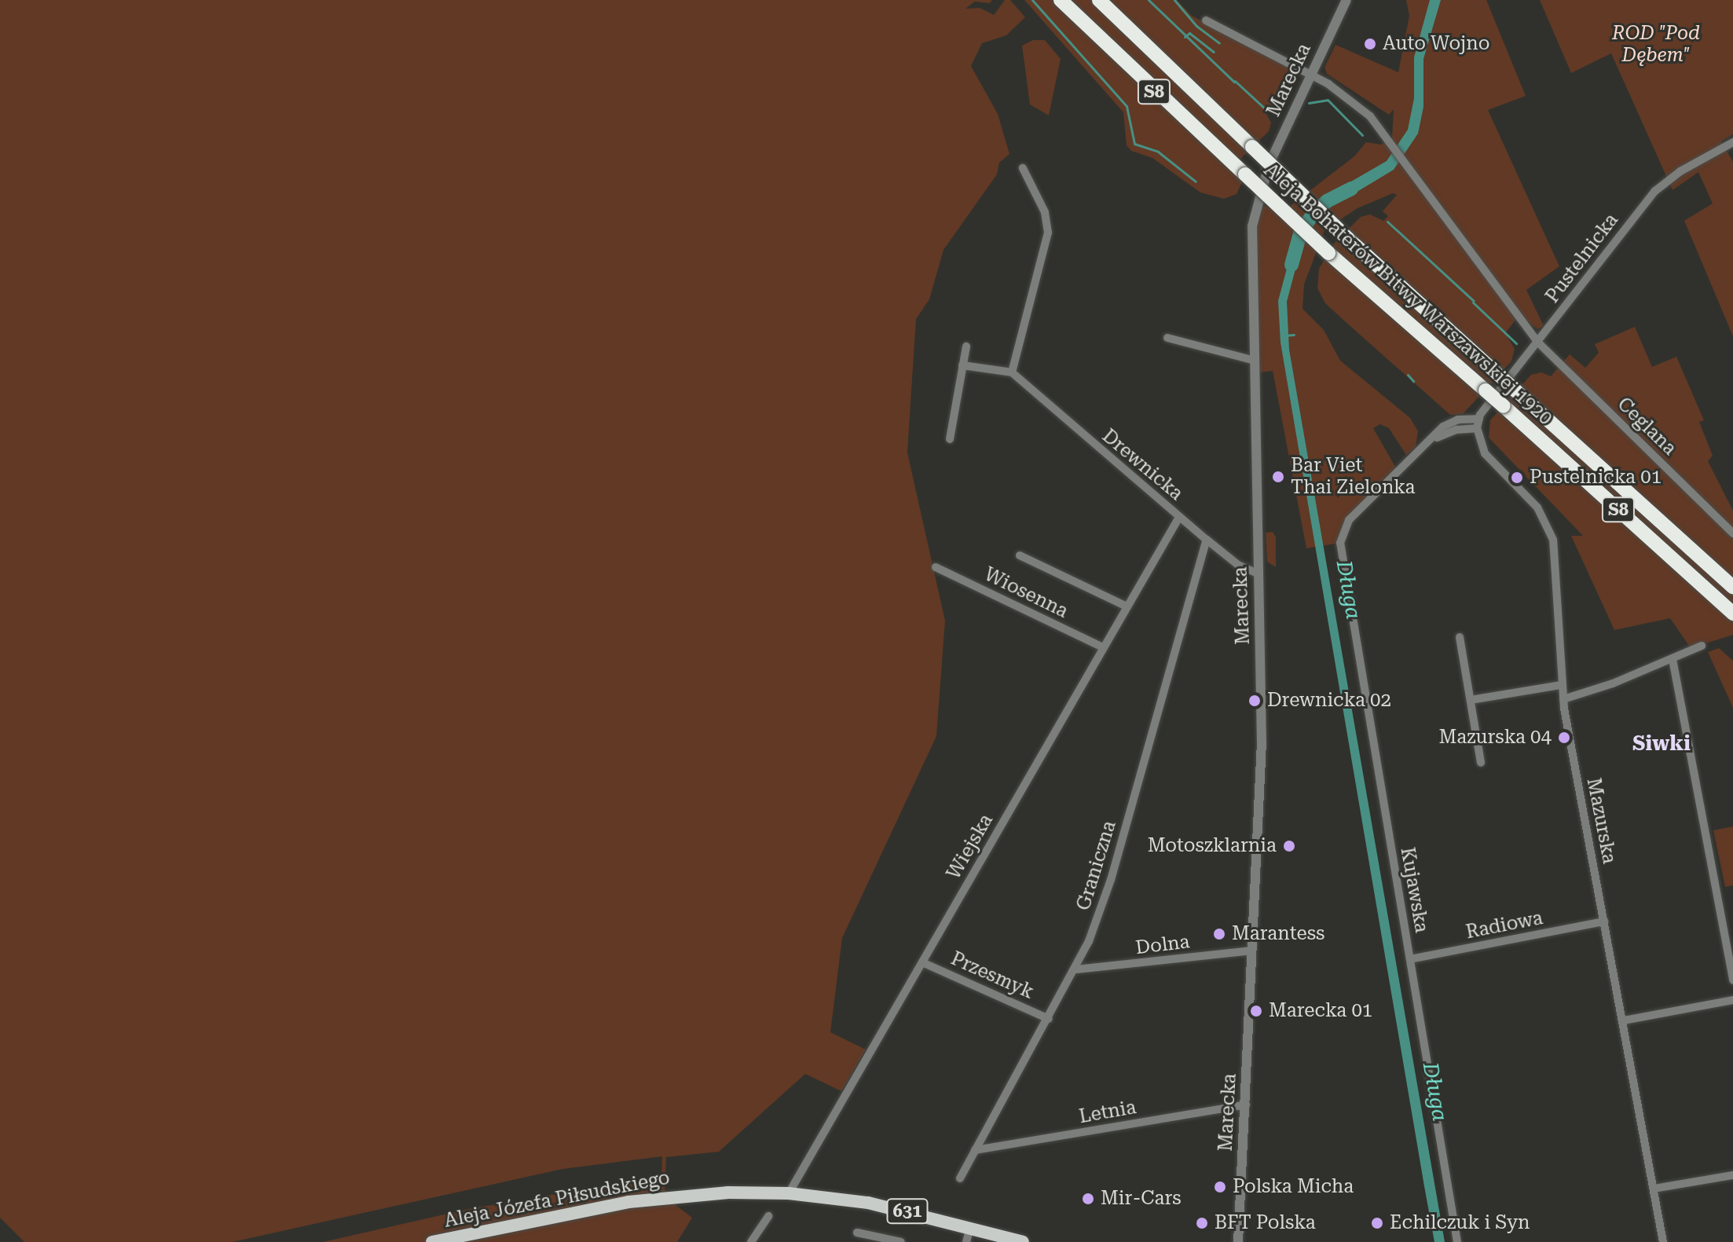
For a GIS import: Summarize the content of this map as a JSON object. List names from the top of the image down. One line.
{"streets":{"highway":["S8","Aleja Bohaterów Bitwy Warszawskiej 1920"],"main road":["Aleja Józefa Piłsudskiego","631"],"street":["Marecka","Pustelnicka","Ceglana","Drewnicka","Wiosenna","Mazurska","Wiejska","Graniczna","Kujawska","Radiowa","Dolna","Przesmyk","Letnia"]},"crossings":[["Marecka","Ceglana"],["Marecka","Drewnicka"],["Marecka","Dolna"],["Marecka","Letnia"],["Pustelnicka","Ceglana"],["Pustelnicka","Mazurska"],["Drewnicka","Wiejska"],["Drewnicka","Graniczna"],["Wiosenna","Wiejska"],["Mazurska","Radiowa"],["Wiejska","Przesmyk"],["Wiejska","Aleja Józefa Piłsudskiego"],["Graniczna","Dolna"],["Graniczna","Przesmyk"],["Graniczna","Letnia"],["Kujawska","Radiowa"]],"districts":["Siwki"],"water":["Długa"],"parks":["ROD \"Pod Dębem\""],"places":["Auto Wojno","Bar Viet Thai Zielonka","Pustelnicka 01","Drewnicka 02","Mazurska 04","Motoszklarnia","Marantess","Marecka 01","Polska Micha","Mir-Cars","BFT Polska","Echilczuk i Syn"]}
